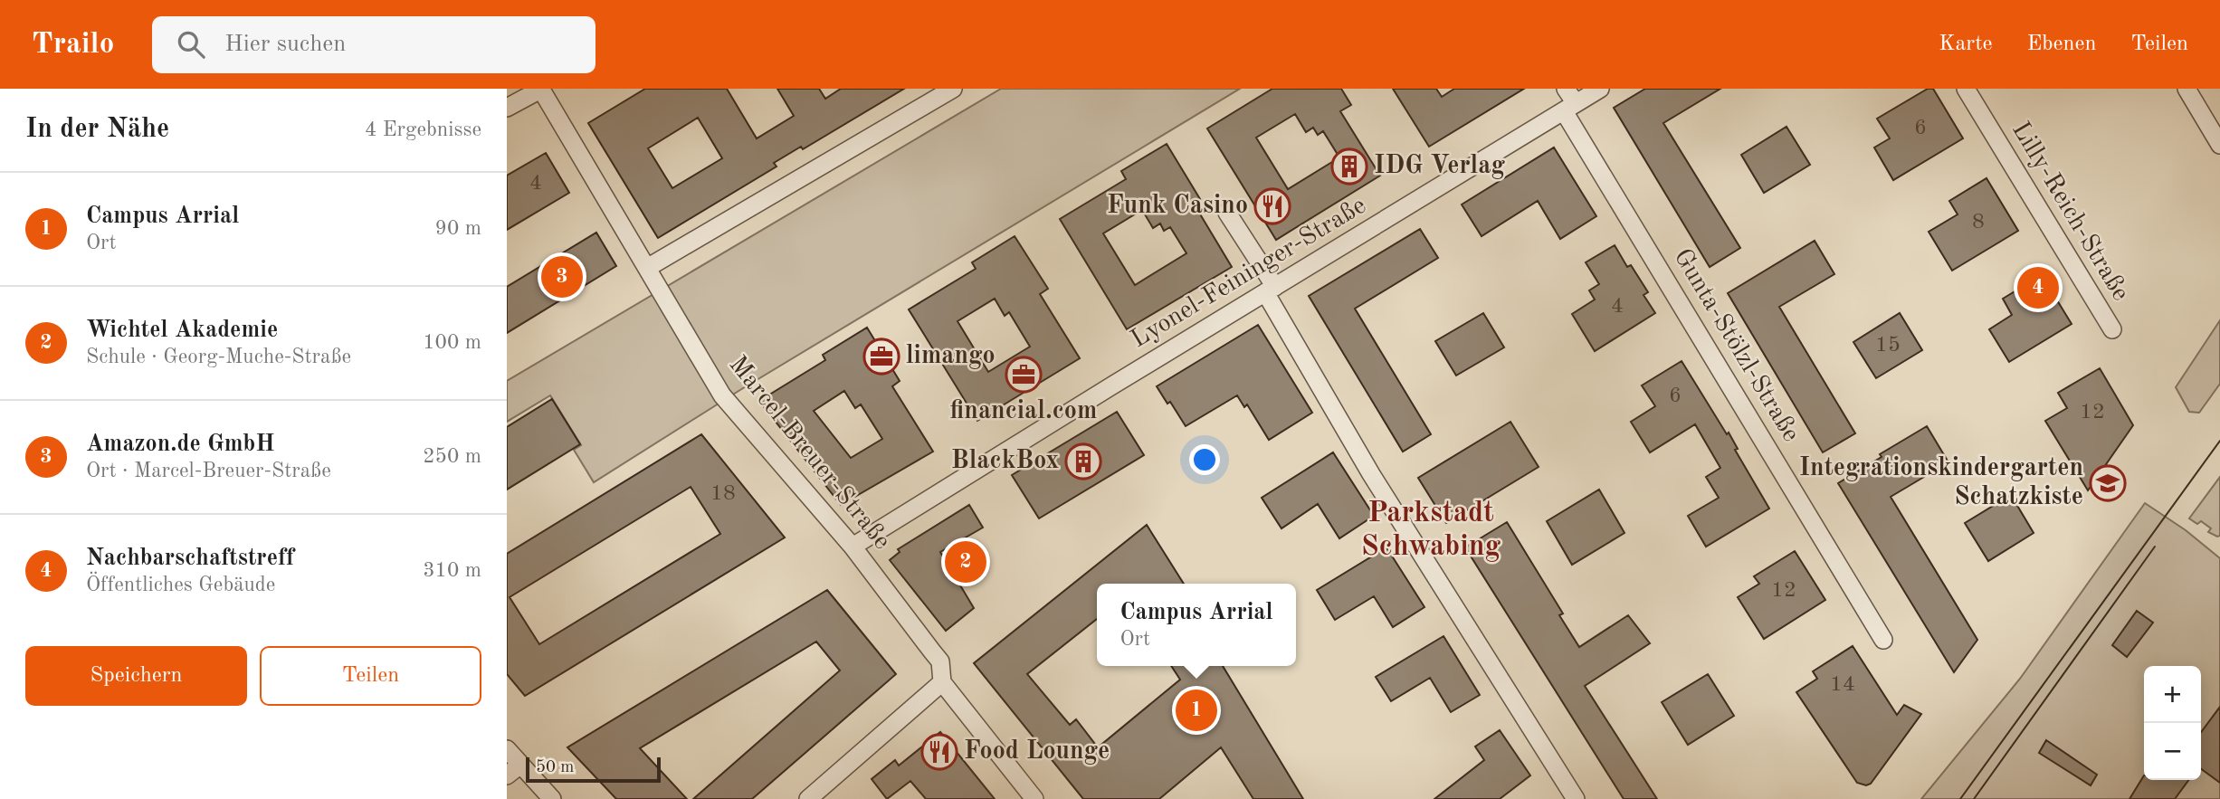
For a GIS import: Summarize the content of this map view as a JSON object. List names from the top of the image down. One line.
{"streets":{"street":["Lilly-Reich-Straße","Lyonel-Feininger-Straße","Gunta-Stölzl-Straße","Marcel-Breuer-Straße"]},"crossings":[["Lyonel-Feininger-Straße","Gunta-Stölzl-Straße"],["Lyonel-Feininger-Straße","Marcel-Breuer-Straße"]],"districts":["Parkstadt Schwabing"],"places":{"building":["IDG Verlag","BlackBox"],"restaurant":["Funk Casino","Food Lounge"],"office":["limango","financial.com"],"school or university":["Integrationskindergarten Schatzkiste"]},"house_numbers":["6","4","8","4","15","6","12","18","12","14"],"scale_bar":"50 m","page":{"header":"Trailo","search":"Hier suchen","nav":["Karte","Ebenen","Teilen"],"heading":["In der Nähe","4 Ergebnisse"],"list":[{"mark":"1","name":"Campus Arrial","note":"Ort","value":"90 m"},{"mark":"2","name":"Wichtel Akademie","note":"Schule · Georg-Muche-Straße","value":"100 m"},{"mark":"3","name":"Amazon.de GmbH","note":"Ort · Marcel-Breuer-Straße","value":"250 m"},{"mark":"4","name":"Nachbarschaftstreff","note":"Öffentliches Gebäude","value":"310 m"}],"pins":["3","4","2","1"],"popup":["Campus Arrial","Ort"],"buttons":["Speichern","Teilen"],"map_buttons":["+","−"],"scale":"50 m"}}
